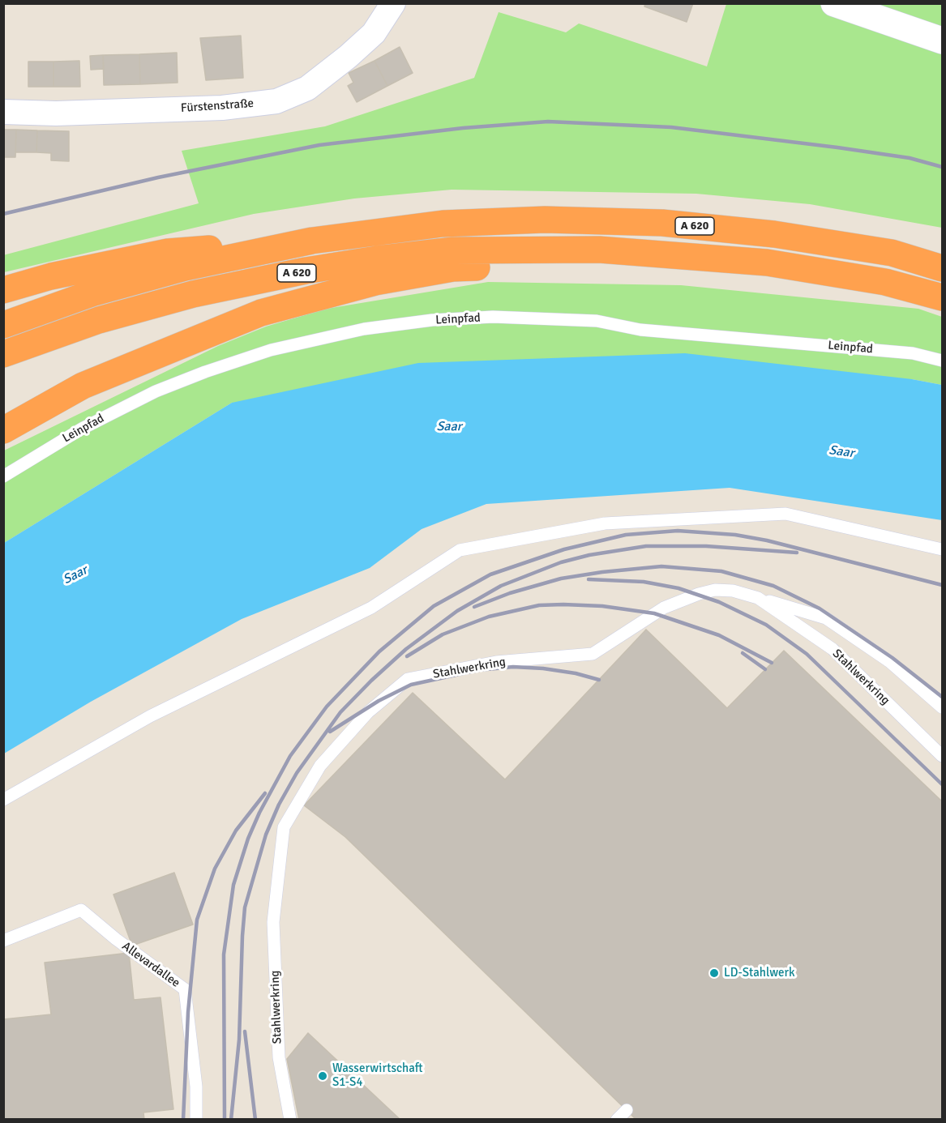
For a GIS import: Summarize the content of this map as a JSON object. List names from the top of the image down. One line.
{"streets":{"highway":["A 620"],"street":["Fürstenstraße"],"lane":["Leinpfad","Stahlwerkring","Allevardallee"]},"water":["Saar"],"places":["LD-Stahlwerk","Wasserwirtschaft S1-S4"]}
